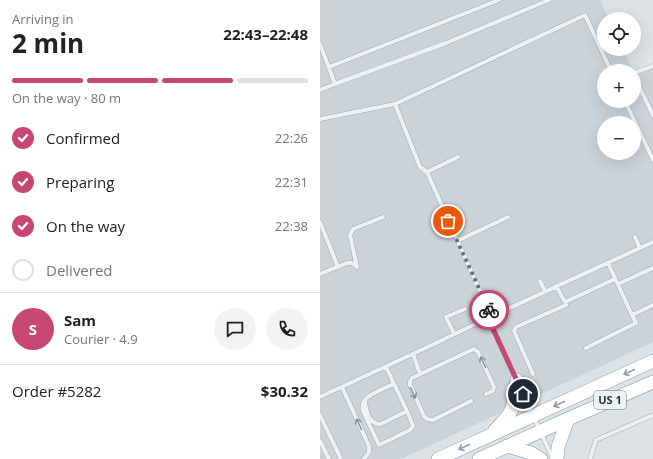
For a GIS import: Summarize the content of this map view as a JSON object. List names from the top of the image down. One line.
{"streets":{"highway":["US 1"]},"page":{"heading":["2 min","Arriving in","22:43–22:48"],"panel":["Sam","Courier · 4.9","Order #5282","$30.32"],"map_buttons":["+","−"],"bar":"On the way · 80 m","list":[["Confirmed","22:26"],["Preparing","22:31"],["On the way","22:38"],"Delivered"],"round":"S"}}
